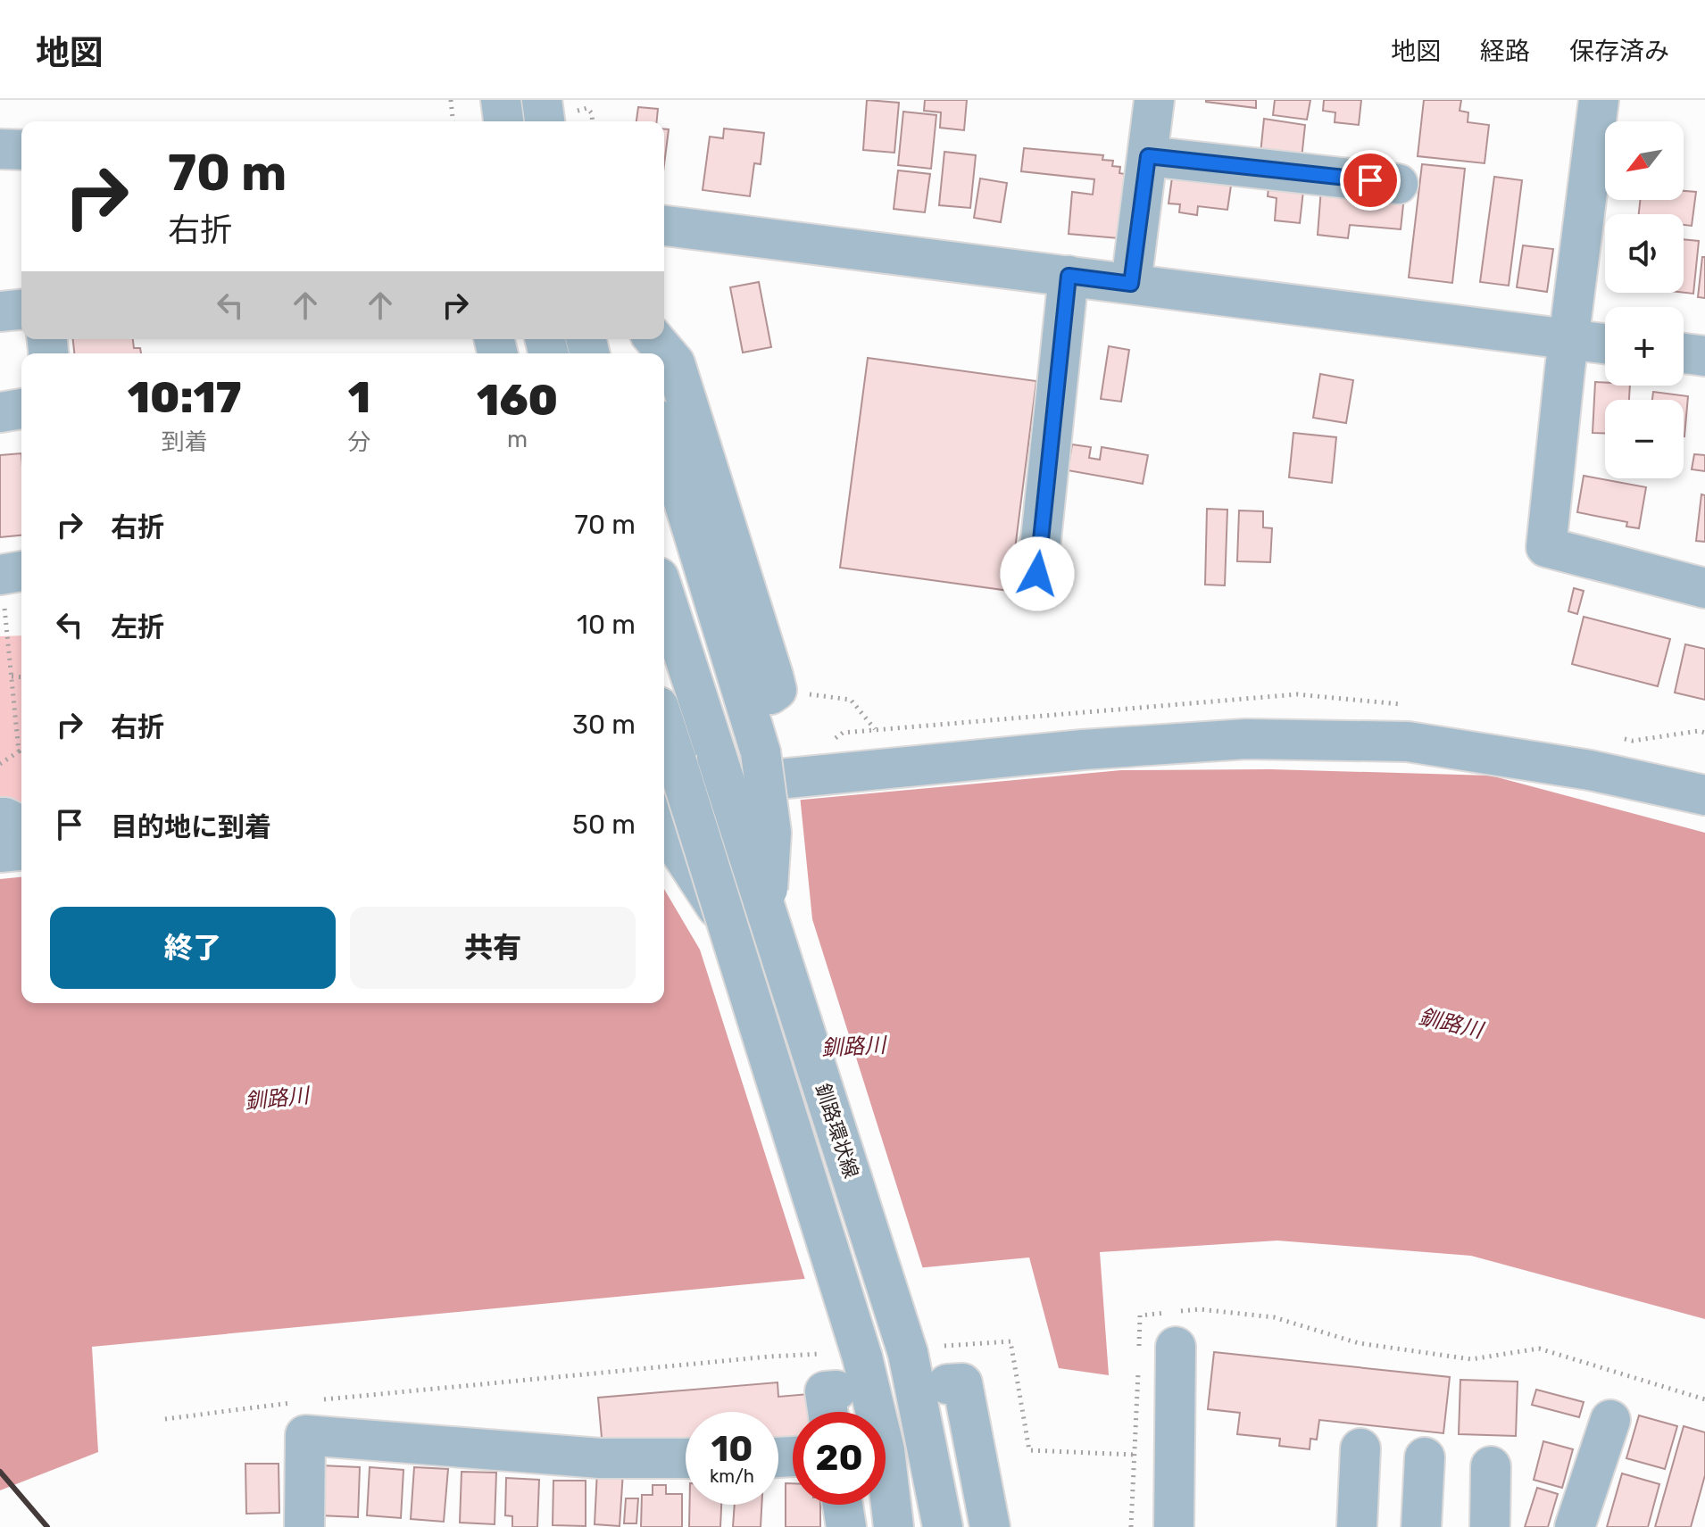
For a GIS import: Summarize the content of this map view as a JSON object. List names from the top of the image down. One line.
{"streets":{"street":["釧路環状線"]},"water":["釧路川"],"north":"bottom left","page":{"header":"地図","nav":["地図","経路","保存済み"],"map_buttons":["+","−"],"turn":["70 m","右折"],"eta":["10:17","到着","1","分","160","m"],"list":[{"name":"右折","value":"70 m"},{"name":"左折","value":"10 m"},{"name":"右折","value":"30 m"},{"name":"目的地に到着","value":"50 m"}],"buttons":["終了","共有"],"speed":"10 km/h","limit":"20"}}
